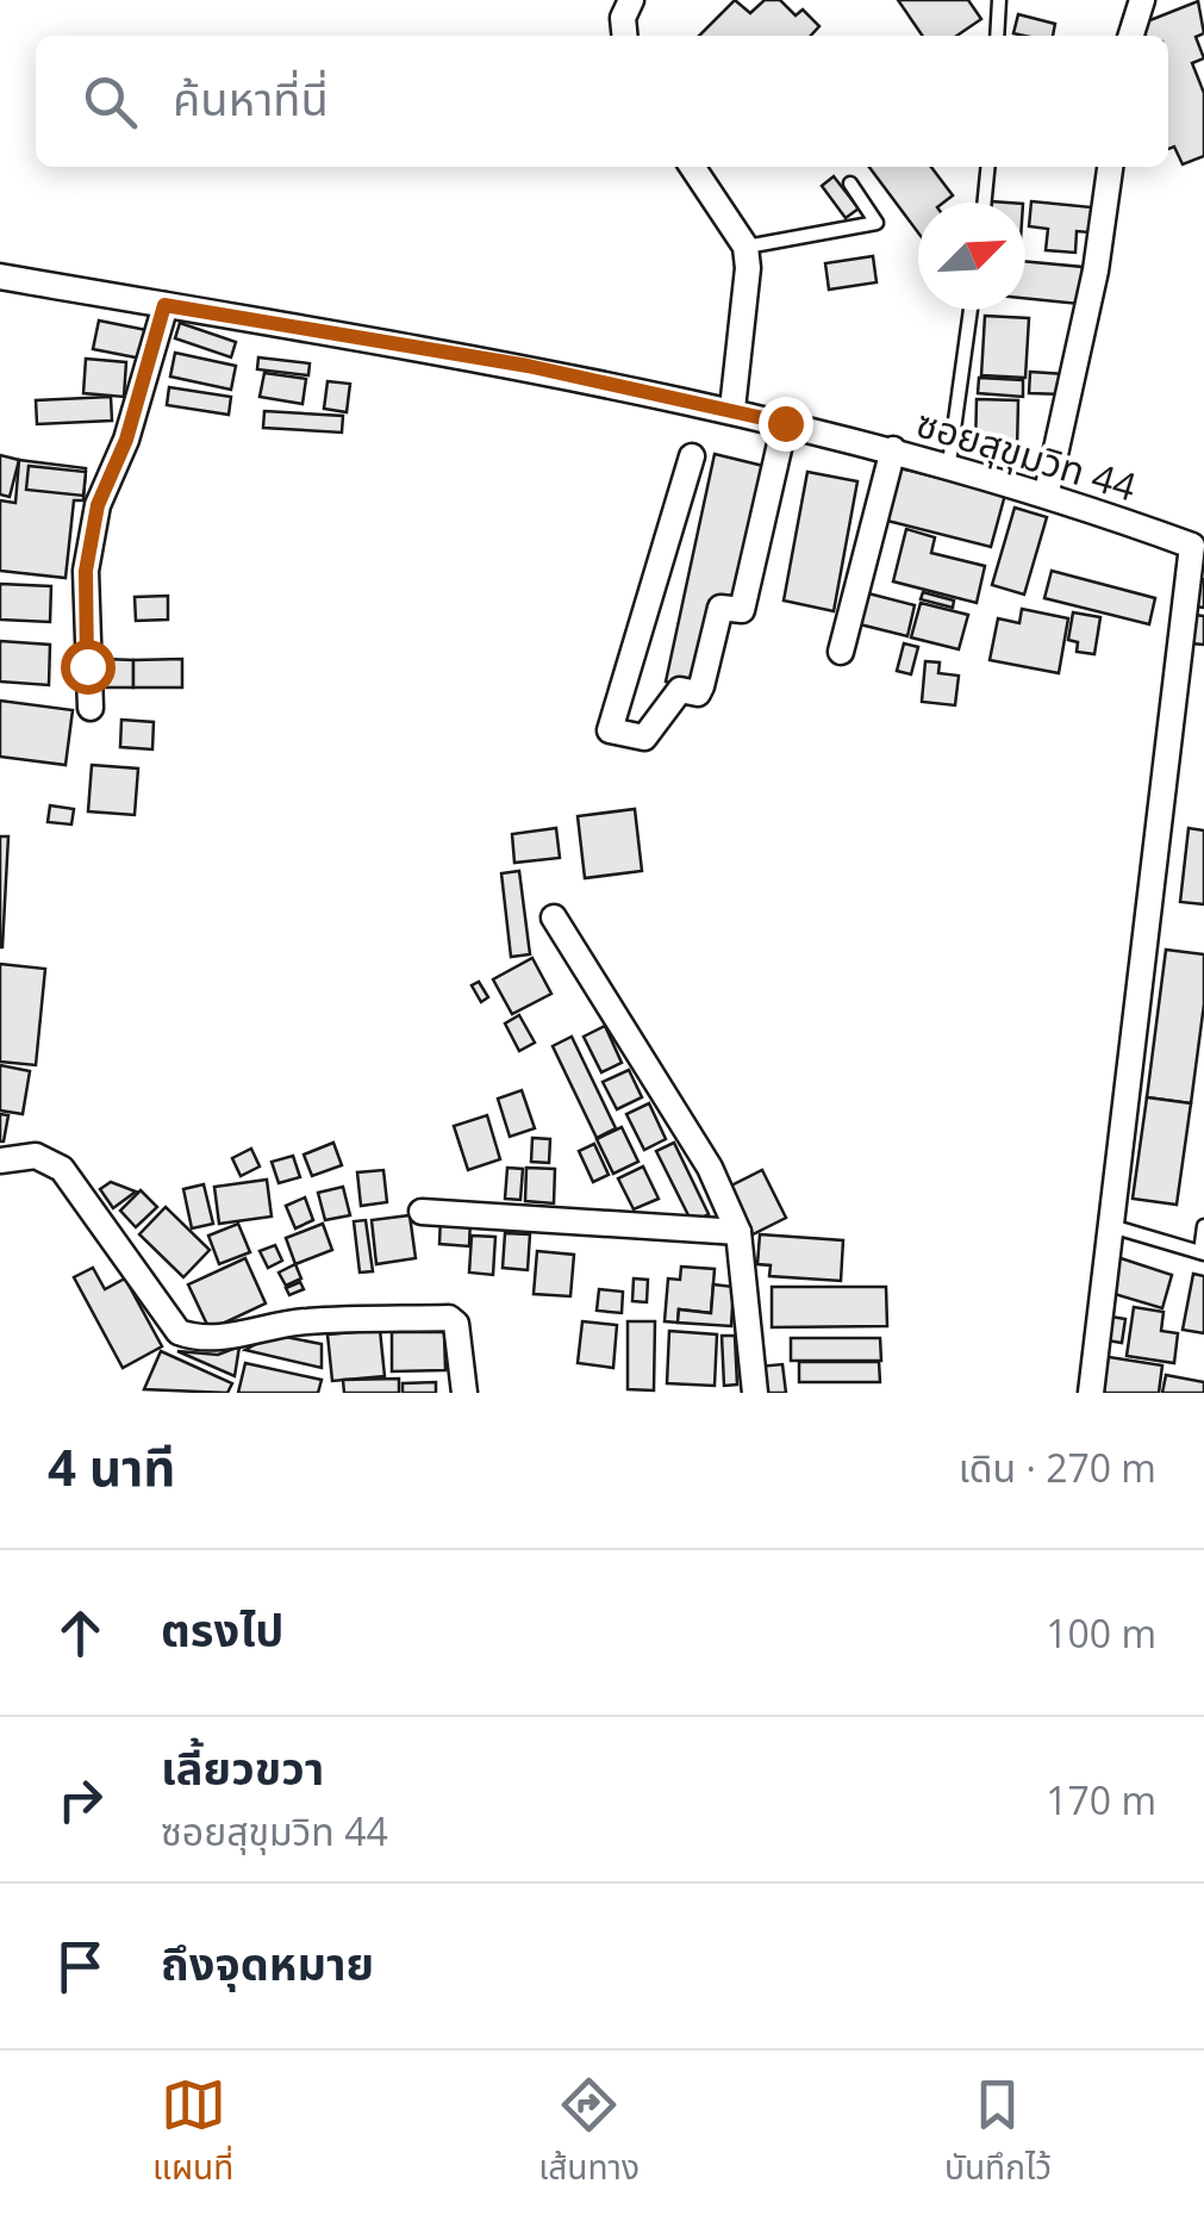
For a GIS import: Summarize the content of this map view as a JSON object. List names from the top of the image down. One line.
{"streets":{"street":["ซอยสุขุมวิท 44"]},"north":"top right","page":{"search":"ค้นหาที่นี่","heading":["4 นาที","เดิน · 270 m"],"list":[["ตรงไป","100 m"],["เลี้ยวขวา","ซอยสุขุมวิท 44","170 m"],"ถึงจุดหมาย"],"nav":["แผนที่","เส้นทาง","บันทึกไว้"]}}
